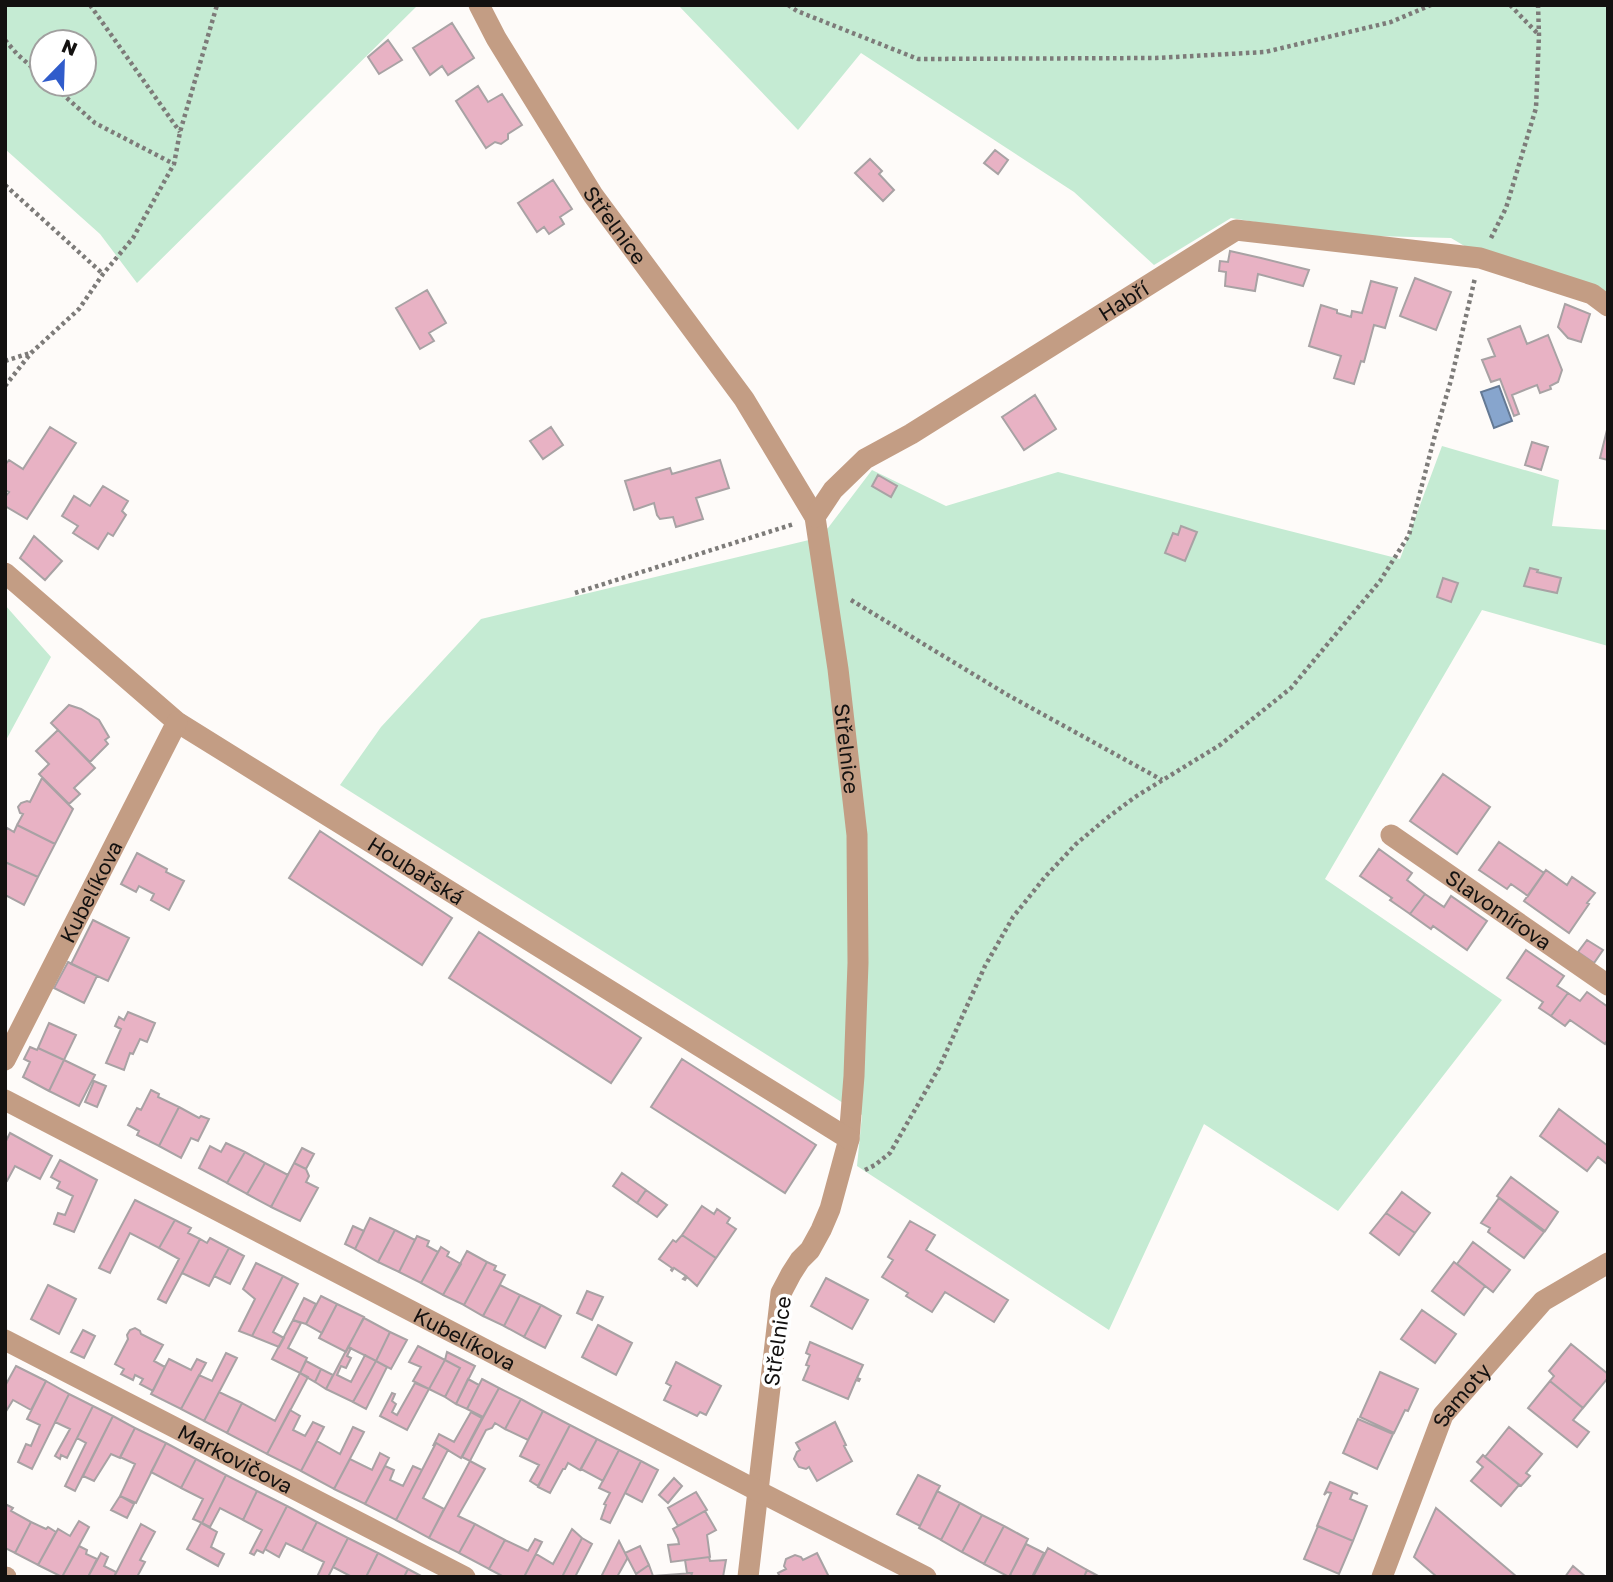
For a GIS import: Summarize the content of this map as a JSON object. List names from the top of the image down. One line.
{"streets":{"street":["Střelnice","Habří","Houbařská","Kubelíkova","Slavomírova","Samoty","Markovičova"]},"crossings":[["Střelnice","Habří"],["Střelnice","Houbařská"],["Střelnice","Kubelíkova"],["Houbařská","Kubelíkova"]],"north":"top right"}
